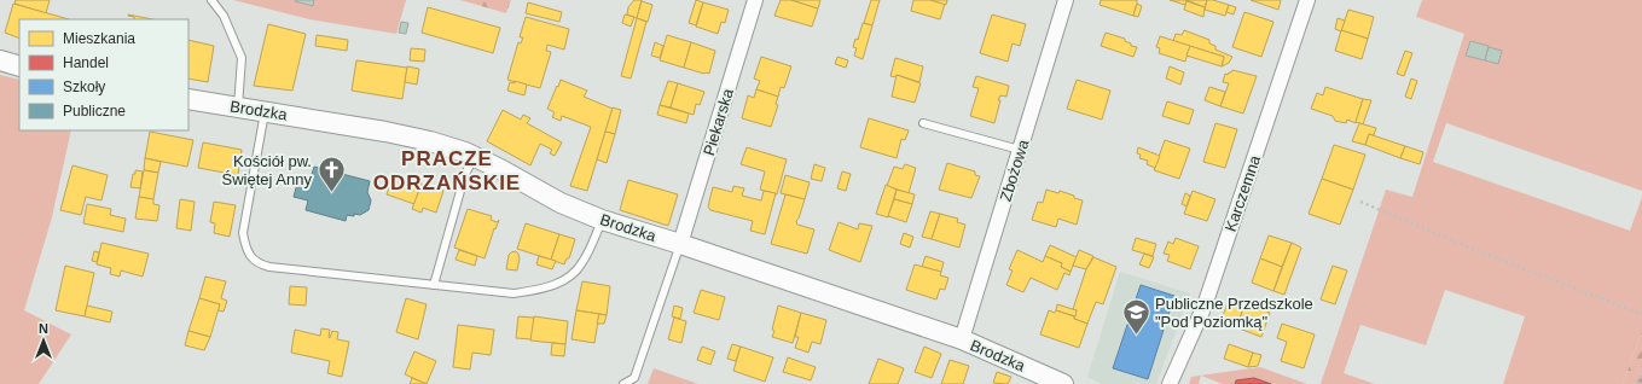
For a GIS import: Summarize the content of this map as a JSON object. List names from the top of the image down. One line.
{"streets":{"street":["Brodzka","Piekarska","Zbożowa","Karczemna"]},"crossings":[["Brodzka","Piekarska"],["Brodzka","Zbożowa"]],"districts":["PRACZE ODRZAŃSKIE"],"places":{"church":["Kościół pw. Świętej Anny"],"school or university":["Publiczne Przedszkole \"Pod Poziomką\""]},"legend":["Mieszkania","Handel","Szkoły","Publiczne"],"north":"top"}
